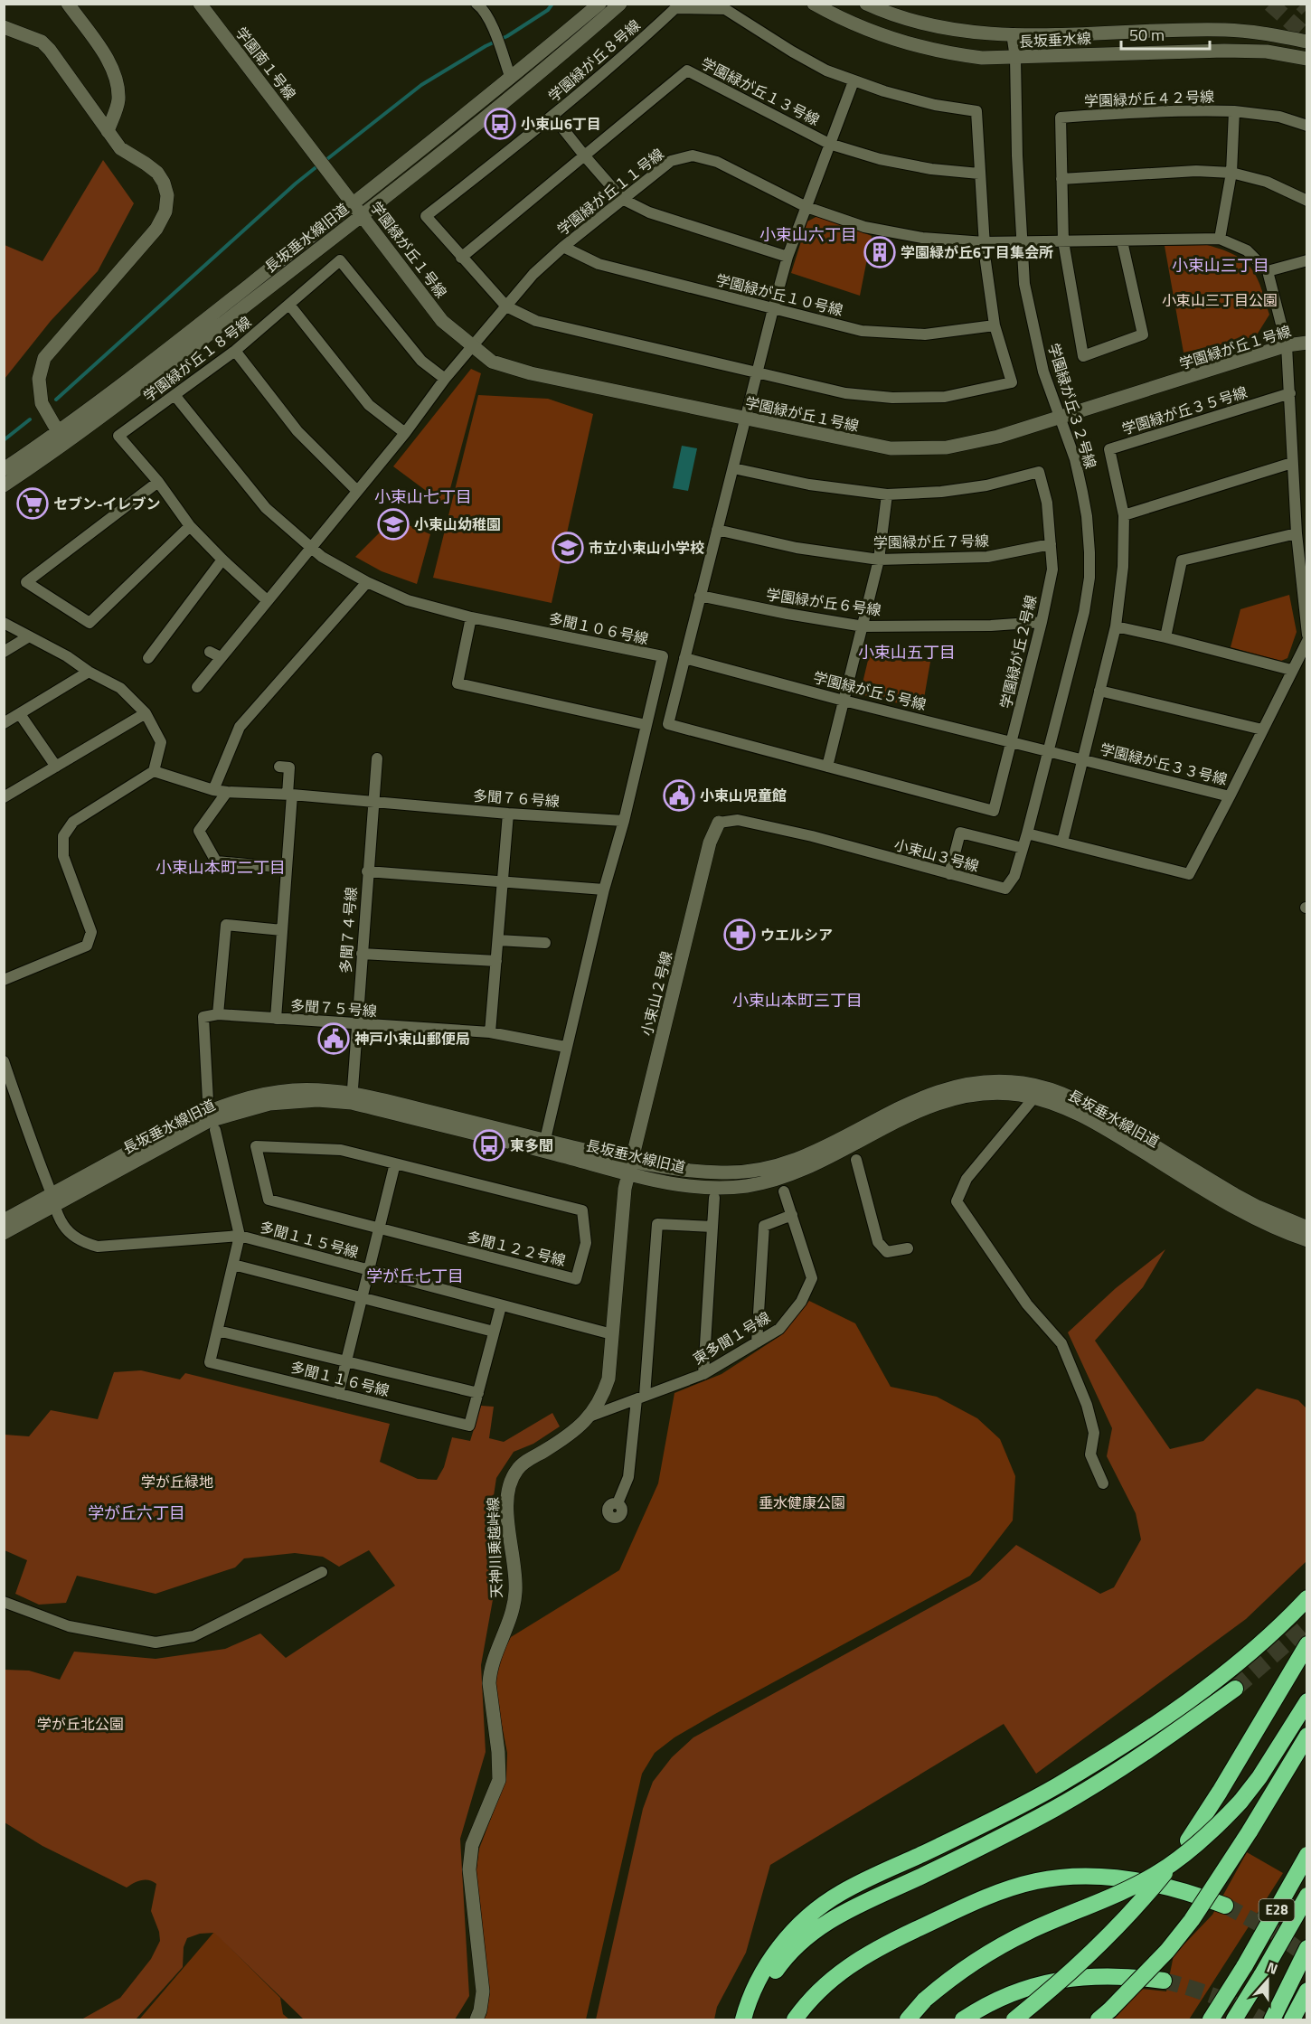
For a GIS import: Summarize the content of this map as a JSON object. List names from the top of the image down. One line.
{"streets":{"highway":["E28"],"street":["長坂垂水線","学園緑が丘８号線","学園南１号線","学園緑が丘１３号線","学園緑が丘４２号線","学園緑が丘１１号線","長坂垂水線旧道","学園緑が丘１号線","学園緑が丘１０号線","学園緑が丘１８号線","学園緑が丘３２号線","学園緑が丘３５号線","学園緑が丘７号線","学園緑が丘６号線","多聞１０６号線","学園緑が丘２号線","学園緑が丘５号線","学園緑が丘３３号線","多聞７６号線","小束山３号線","多聞７４号線","小束山２号線","多聞７５号線","多聞１１５号線","多聞１２２号線","東多聞１号線","多聞１１６号線","天神川乗越峠線"]},"crossings":[["長坂垂水線","学園緑が丘３２号線"],["学園緑が丘８号線","学園緑が丘１３号線"],["学園緑が丘８号線","学園緑が丘１１号線"],["学園緑が丘８号線","学園緑が丘１０号線"],["学園南１号線","学園緑が丘１号線"],["学園緑が丘４２号線","学園緑が丘１１号線"],["学園緑が丘１１号線","学園緑が丘１号線"],["学園緑が丘１１号線","学園緑が丘１０号線"],["学園緑が丘１１号線","学園緑が丘１８号線"],["学園緑が丘１１号線","学園緑が丘３２号線"],["学園緑が丘１１号線","多聞１０６号線"],["長坂垂水線旧道","学園緑が丘１号線"],["長坂垂水線旧道","多聞７４号線"],["長坂垂水線旧道","小束山２号線"],["長坂垂水線旧道","多聞１１５号線"],["長坂垂水線旧道","天神川乗越峠線"],["学園緑が丘１号線","学園緑が丘３２号線"],["学園緑が丘１８号線","多聞１０６号線"],["学園緑が丘３２号線","学園緑が丘５号線"],["学園緑が丘３２号線","学園緑が丘３３号線"],["学園緑が丘３２号線","小束山３号線"],["学園緑が丘３５号線","学園緑が丘３３号線"],["学園緑が丘７号線","学園緑が丘２号線"],["学園緑が丘６号線","学園緑が丘２号線"],["多聞１０６号線","多聞７６号線"],["学園緑が丘２号線","学園緑が丘５号線"],["学園緑が丘５号線","学園緑が丘３３号線"],["学園緑が丘５号線","小束山３号線"],["学園緑が丘３３号線","小束山３号線"],["多聞７６号線","多聞７４号線"],["小束山３号線","小束山２号線"],["多聞７４号線","多聞７５号線"],["小束山２号線","天神川乗越峠線"],["多聞１１５号線","多聞１１６号線"],["多聞１１５号線","天神川乗越峠線"],["東多聞１号線","天神川乗越峠線"]],"districts":["小束山六丁目","小束山三丁目","小束山七丁目","小束山五丁目","小束山本町二丁目","小束山本町三丁目","学が丘七丁目","学が丘六丁目"],"parks":["小束山三丁目公園","学が丘緑地","垂水健康公園","学が丘北公園"],"places":{"bus stop":["小束山6丁目","東多聞"],"building":["学園緑が丘6丁目集会所"],"supermarket":["セブン-イレブン"],"school or university":["小束山幼稚園","市立小束山小学校"],"public building":["小束山児童館","神戸小束山郵便局"],"pharmacy":["ウエルシア"]},"scale_bar":"50 m","north":"top"}
